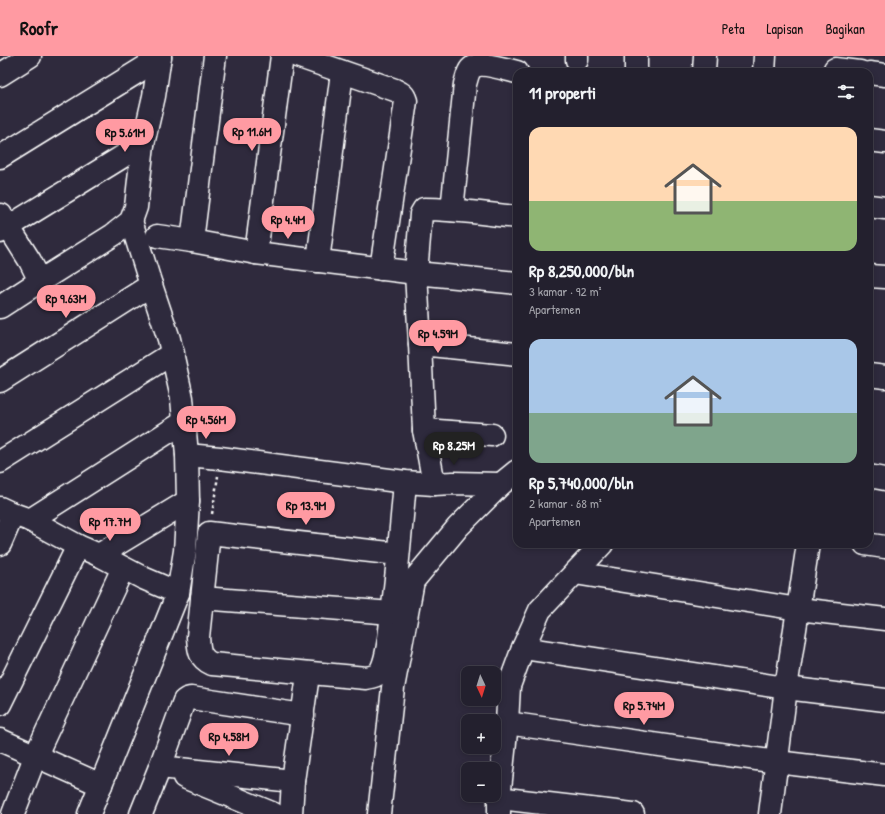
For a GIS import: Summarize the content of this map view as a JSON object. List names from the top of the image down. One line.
{"north":"bottom","page":{"header":"Roofr","nav":["Peta","Lapisan","Bagikan"],"heading":"11 properti","list":[{"name":"Rp 8,250,000/bln","note":"3 kamar · 92 m² · Apartemen"},{"name":"Rp 5,740,000/bln","note":"2 kamar · 68 m² · Apartemen"}],"price":["Rp 11.6M","Rp 5.61M","Rp 4.4M","Rp 9.63M","Rp 4.59M","Rp 4.56M","Rp 8.25M","Rp 13.9M","Rp 17.7M","Rp 5.74M","Rp 4.58M"],"map_buttons":["+","−"]}}
